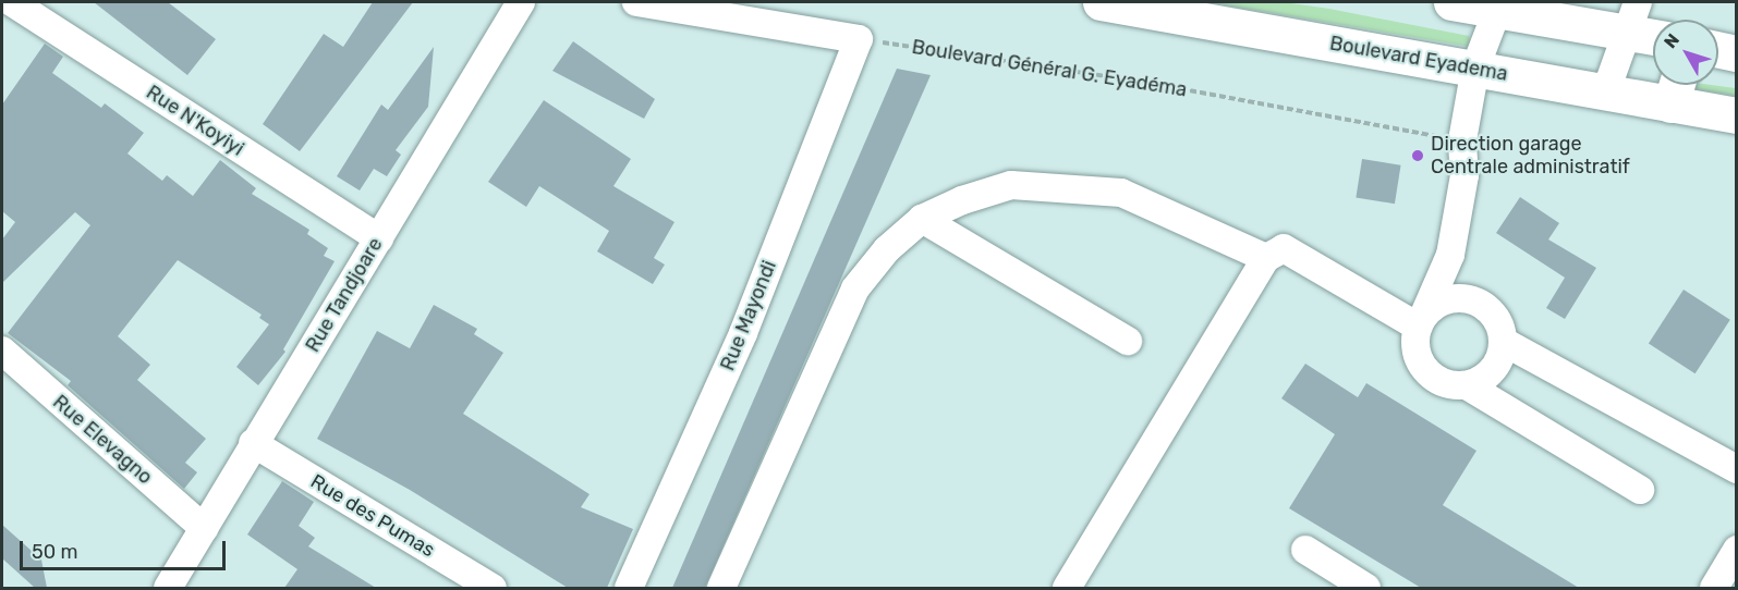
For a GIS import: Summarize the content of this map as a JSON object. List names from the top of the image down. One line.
{"streets":{"highway":["Boulevard Eyadema"],"street":["Rue N'Koyiyi","Rue Tandjoare","Rue Mayondi","Rue Elevagno","Rue des Pumas"],"path":["Boulevard Général G. Eyadéma"]},"crossings":[["Boulevard Général G. Eyadéma","Rue Mayondi"],["Rue N'Koyiyi","Rue Tandjoare"],["Rue Tandjoare","Rue Elevagno"],["Rue Tandjoare","Rue des Pumas"]],"places":["Direction garage Centrale administratif"],"scale_bar":"50 m","north":"top left"}
